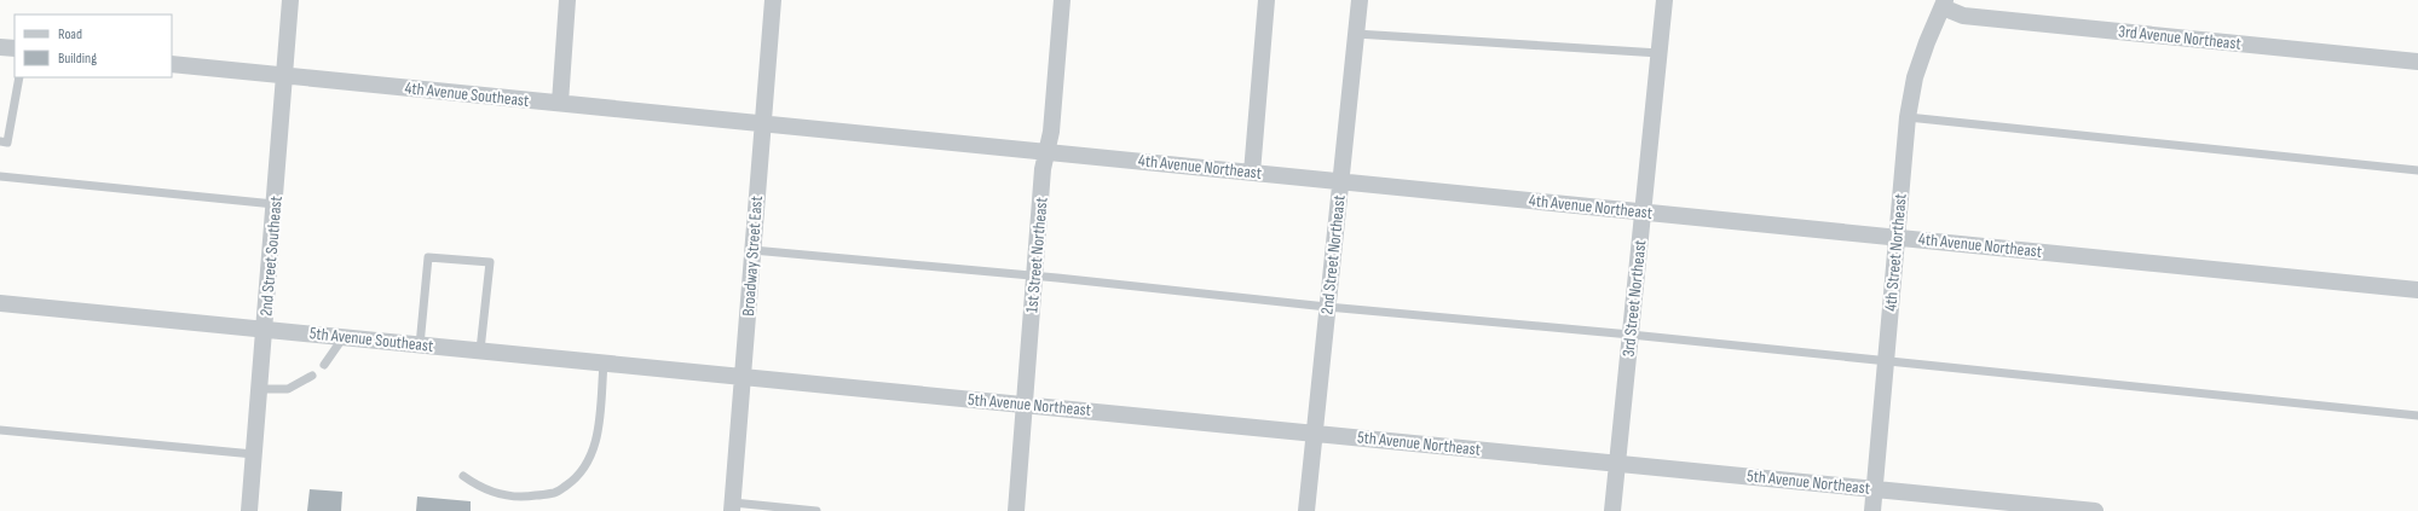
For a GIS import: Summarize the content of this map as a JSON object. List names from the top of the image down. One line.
{"streets":{"street":["3rd Avenue Northeast","4th Avenue Southeast","4th Avenue Northeast","4th Street Northeast","1st Street Northeast","2nd Street Northeast","2nd Street Southeast","Broadway Street East","3rd Street Northeast","5th Avenue Southeast","5th Avenue Northeast"]},"crossings":[["3rd Avenue Northeast","4th Street Northeast"],["4th Avenue Southeast","4th Avenue Northeast"],["4th Avenue Southeast","2nd Street Southeast"],["4th Avenue Southeast","Broadway Street East"],["4th Avenue Northeast","4th Street Northeast"],["4th Avenue Northeast","1st Street Northeast"],["4th Avenue Northeast","2nd Street Northeast"],["4th Avenue Northeast","Broadway Street East"],["4th Avenue Northeast","3rd Street Northeast"],["4th Street Northeast","5th Avenue Northeast"],["1st Street Northeast","5th Avenue Northeast"],["2nd Street Northeast","5th Avenue Northeast"],["2nd Street Southeast","5th Avenue Southeast"],["Broadway Street East","5th Avenue Southeast"],["Broadway Street East","5th Avenue Northeast"],["3rd Street Northeast","5th Avenue Northeast"],["5th Avenue Southeast","5th Avenue Northeast"]],"legend":["Road","Building"]}
